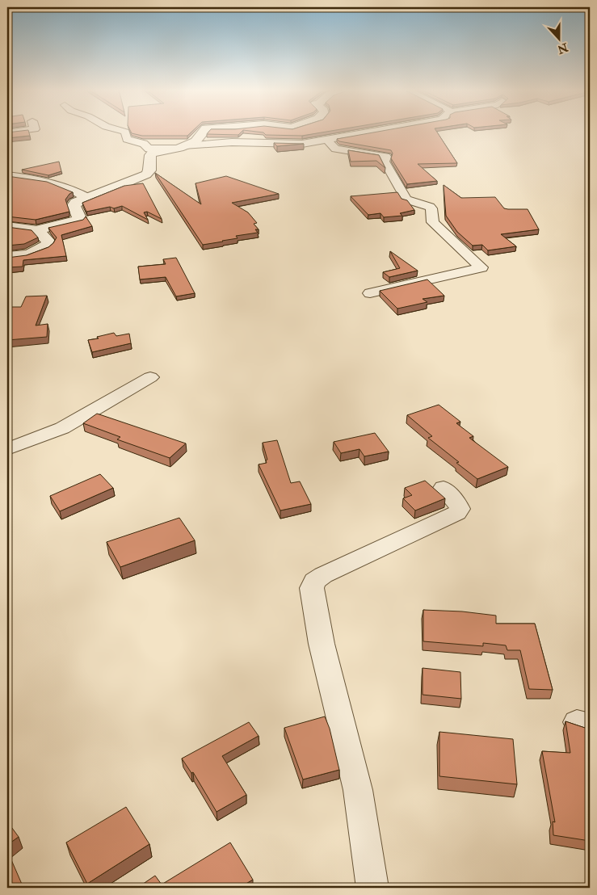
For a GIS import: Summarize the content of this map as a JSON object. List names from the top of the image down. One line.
{"north":"bottom"}
